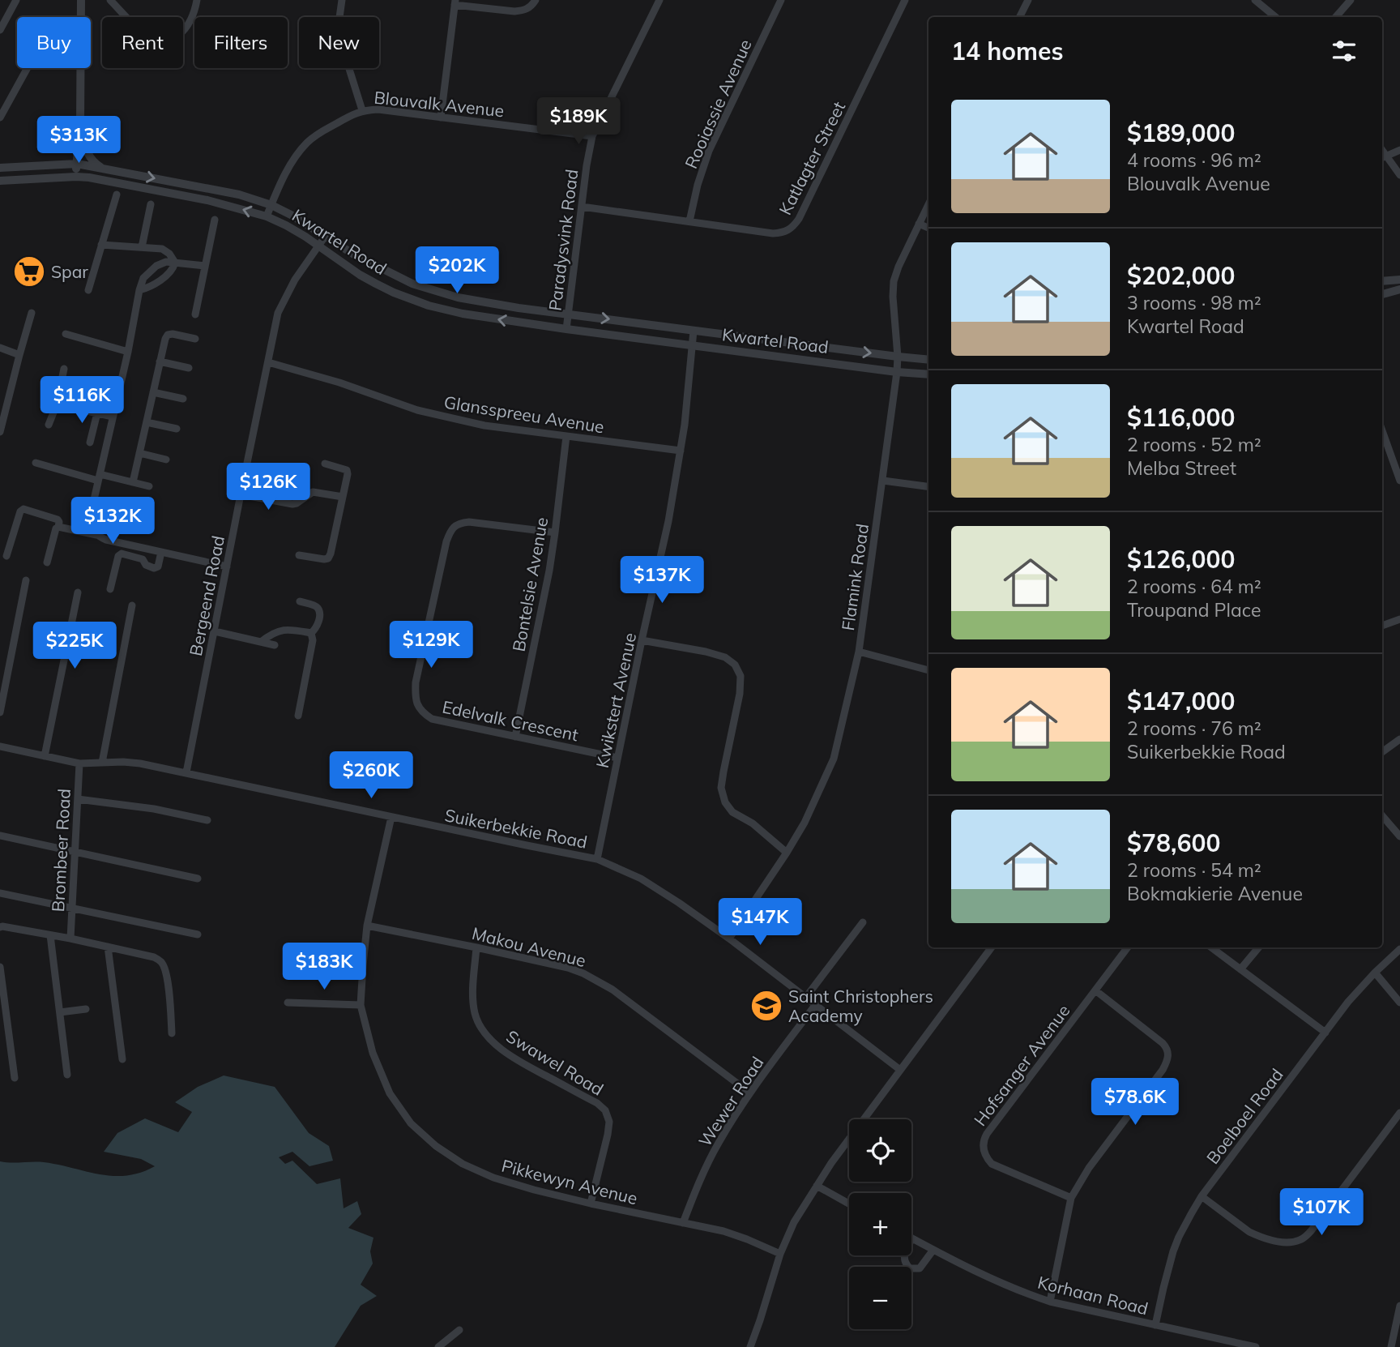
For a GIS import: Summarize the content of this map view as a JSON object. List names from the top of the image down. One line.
{"streets":{"street":["Blouvalk Avenue","Rooiassie Avenue","Katlagter Street","Paradysvink Road","Kwartel Road","Glansspreeu Avenue","Flamink Road","Bontelsie Avenue","Bergeend Road","Kwikstert Avenue","Edelvalk Crescent","Suikerbekkie Road","Brombeer Road","Makou Avenue","Swawel Road","Hofsanger Avenue","Wewer Road","Boelboel Road","Pikkewyn Avenue","Korhaan Road"]},"crossings":[["Blouvalk Avenue","Paradysvink Road"],["Blouvalk Avenue","Kwartel Road"],["Rooiassie Avenue","Katlagter Street"],["Katlagter Street","Paradysvink Road"],["Paradysvink Road","Kwartel Road"],["Kwartel Road","Flamink Road"],["Kwartel Road","Bergeend Road"],["Kwartel Road","Kwikstert Avenue"],["Glansspreeu Avenue","Bontelsie Avenue"],["Glansspreeu Avenue","Bergeend Road"],["Glansspreeu Avenue","Kwikstert Avenue"],["Flamink Road","Suikerbekkie Road"],["Bontelsie Avenue","Edelvalk Crescent"],["Bergeend Road","Suikerbekkie Road"],["Kwikstert Avenue","Edelvalk Crescent"],["Kwikstert Avenue","Suikerbekkie Road"],["Suikerbekkie Road","Brombeer Road"],["Suikerbekkie Road","Wewer Road"],["Suikerbekkie Road","Pikkewyn Avenue"],["Makou Avenue","Swawel Road"],["Makou Avenue","Wewer Road"],["Makou Avenue","Pikkewyn Avenue"],["Swawel Road","Pikkewyn Avenue"],["Wewer Road","Pikkewyn Avenue"],["Boelboel Road","Korhaan Road"]],"places":{"supermarket":["Spar"],"school or university":["Saint Christophers Academy"]},"page":{"chip":["Buy","Rent","Filters","New"],"heading":"14 homes","list":[{"name":"$189,000","note":"4 rooms · 96 m² · Blouvalk Avenue"},{"name":"$202,000","note":"3 rooms · 98 m² · Kwartel Road"},{"name":"$116,000","note":"2 rooms · 52 m² · Melba Street"},{"name":"$126,000","note":"2 rooms · 64 m² · Troupand Place"},{"name":"$147,000","note":"2 rooms · 76 m² · Suikerbekkie Road"},{"name":"$78,600","note":"2 rooms · 54 m² · Bokmakierie Avenue"}],"price":["$189K","$313K","$202K","$116K","$126K","$132K","$137K","$129K","$225K","$260K","$147K","$183K","$78.6K","$107K"],"map_buttons":["+","−"]}}
